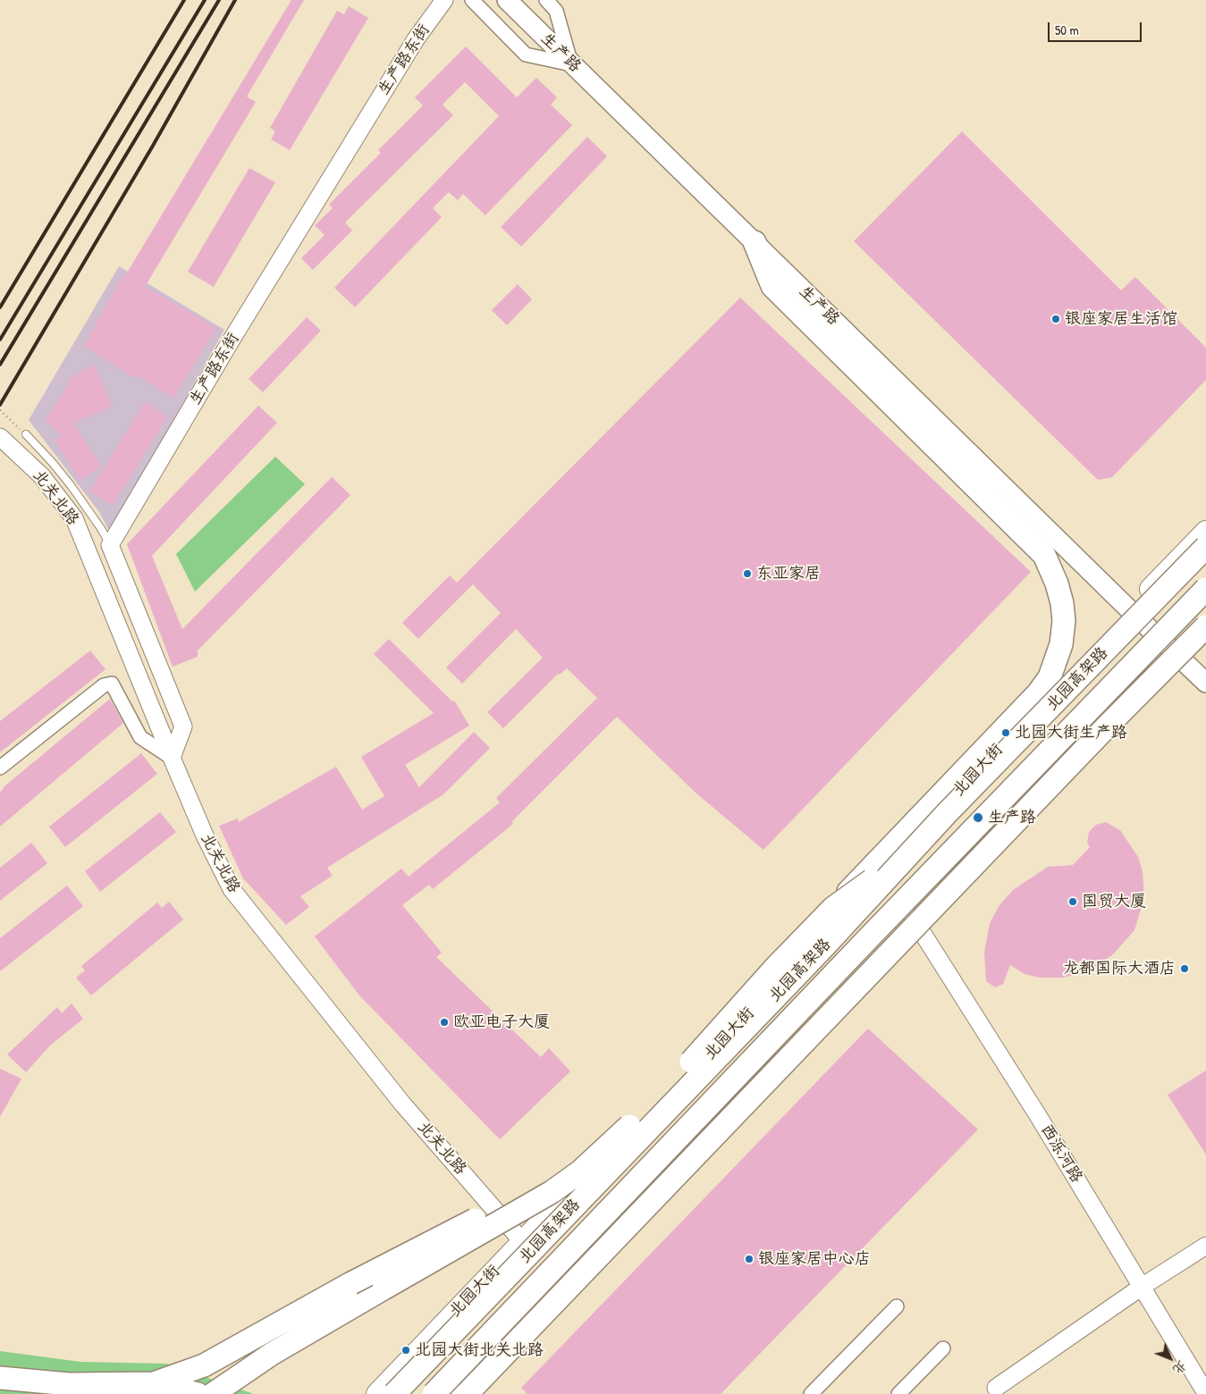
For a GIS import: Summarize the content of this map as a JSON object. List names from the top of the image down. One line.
{"streets":{"highway":["北园高架路"],"main road":["生产路","北园大街"],"street":["生产路东街","北关北路","西泺河路"]},"crossings":[["生产路","北园大街"],["北关北路","北园大街"]],"places":["银座家居生活馆","东亚家居","北园大街生产路","生产路","国贸大厦","龙都国际大酒店","欧亚电子大厦","银座家居中心店","北园大街北关北路"],"scale_bar":"50 m","north":"bottom right"}
